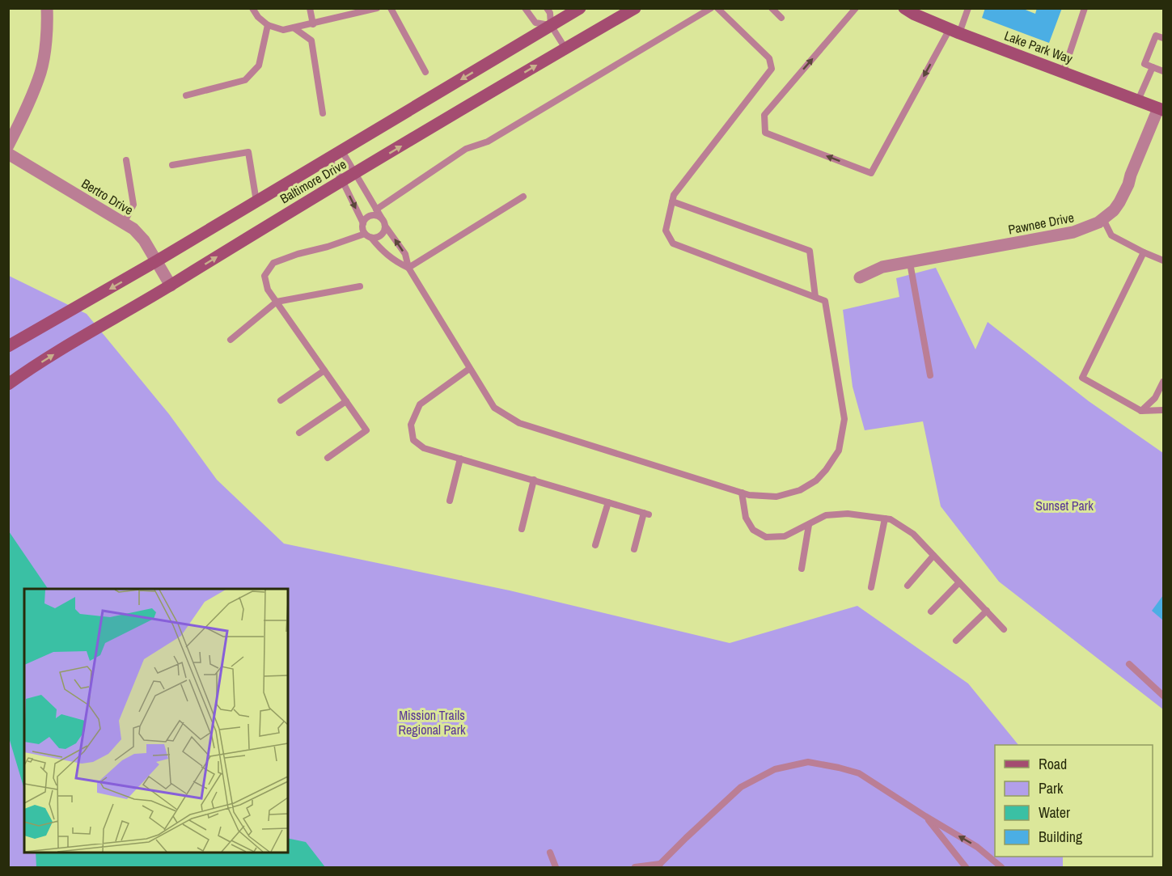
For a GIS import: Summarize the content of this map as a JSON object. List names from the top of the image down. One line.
{"streets":{"main road":["Lake Park Way","Baltimore Drive"],"street":["Bertro Drive","Pawnee Drive"]},"crossings":[["Lake Park Way","Pawnee Drive"],["Baltimore Drive","Bertro Drive"]],"parks":["Sunset Park","Mission Trails Regional Park"],"legend":["Road","Park","Water","Building"]}
